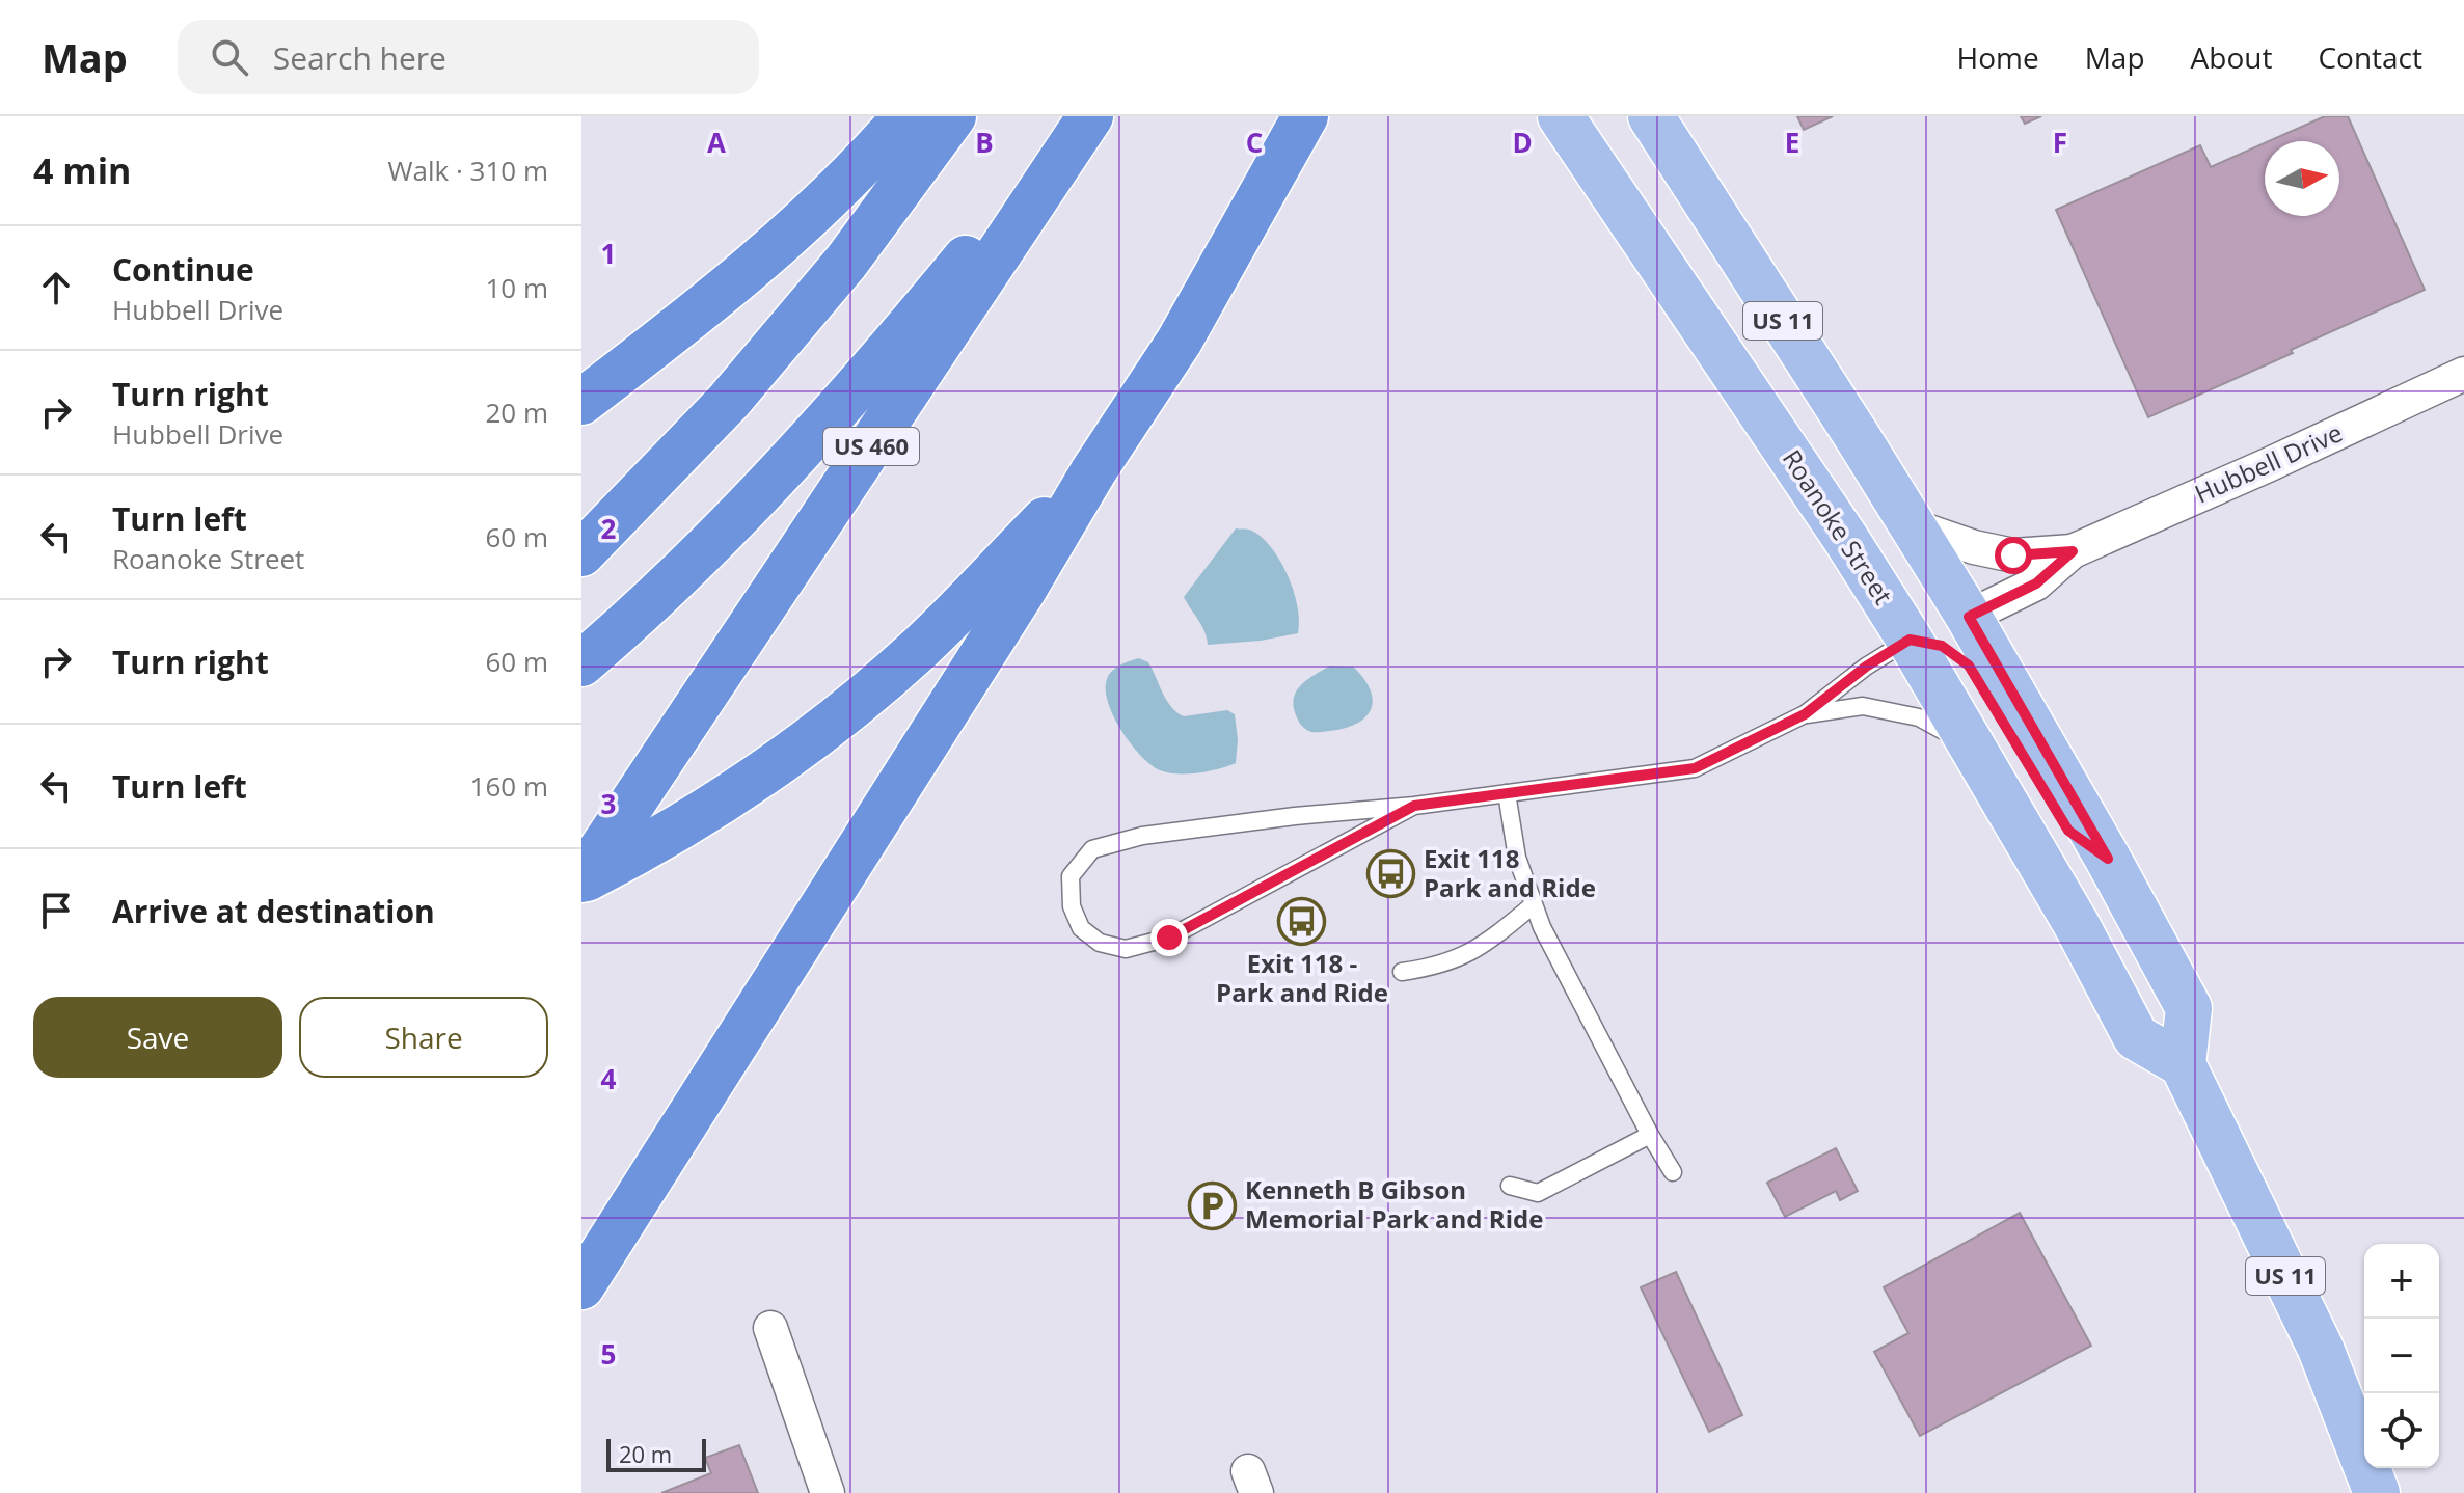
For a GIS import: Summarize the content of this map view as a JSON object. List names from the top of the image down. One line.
{"streets":{"highway":["US 460"],"main road":["US 11","Roanoke Street"],"street":["Hubbell Drive"]},"crossings":[["US 11","Hubbell Drive"],["US 11","Roanoke Street"]],"places":{"bus stop":["Exit 118 Park and Ride","Exit 118 - Park and Ride"],"parking":["Kenneth B Gibson Memorial Park and Ride"]},"scale_bar":"20 m","north":"right","page":{"header":"Map","search":"Search here","nav":["Home","Map","About","Contact"],"heading":["4 min","Walk · 310 m"],"list":[["Continue","Hubbell Drive","10 m"],["Turn right","Hubbell Drive","20 m"],["Turn left","Roanoke Street","60 m"],["Turn right","60 m"],["Turn left","160 m"],"Arrive at destination"],"buttons":["Save","Share"],"map_buttons":["+","−"],"scale":"20 m"},"grid":{"columns":["A","B","C","D","E","F"],"rows":["1","2","3","4","5"]}}
